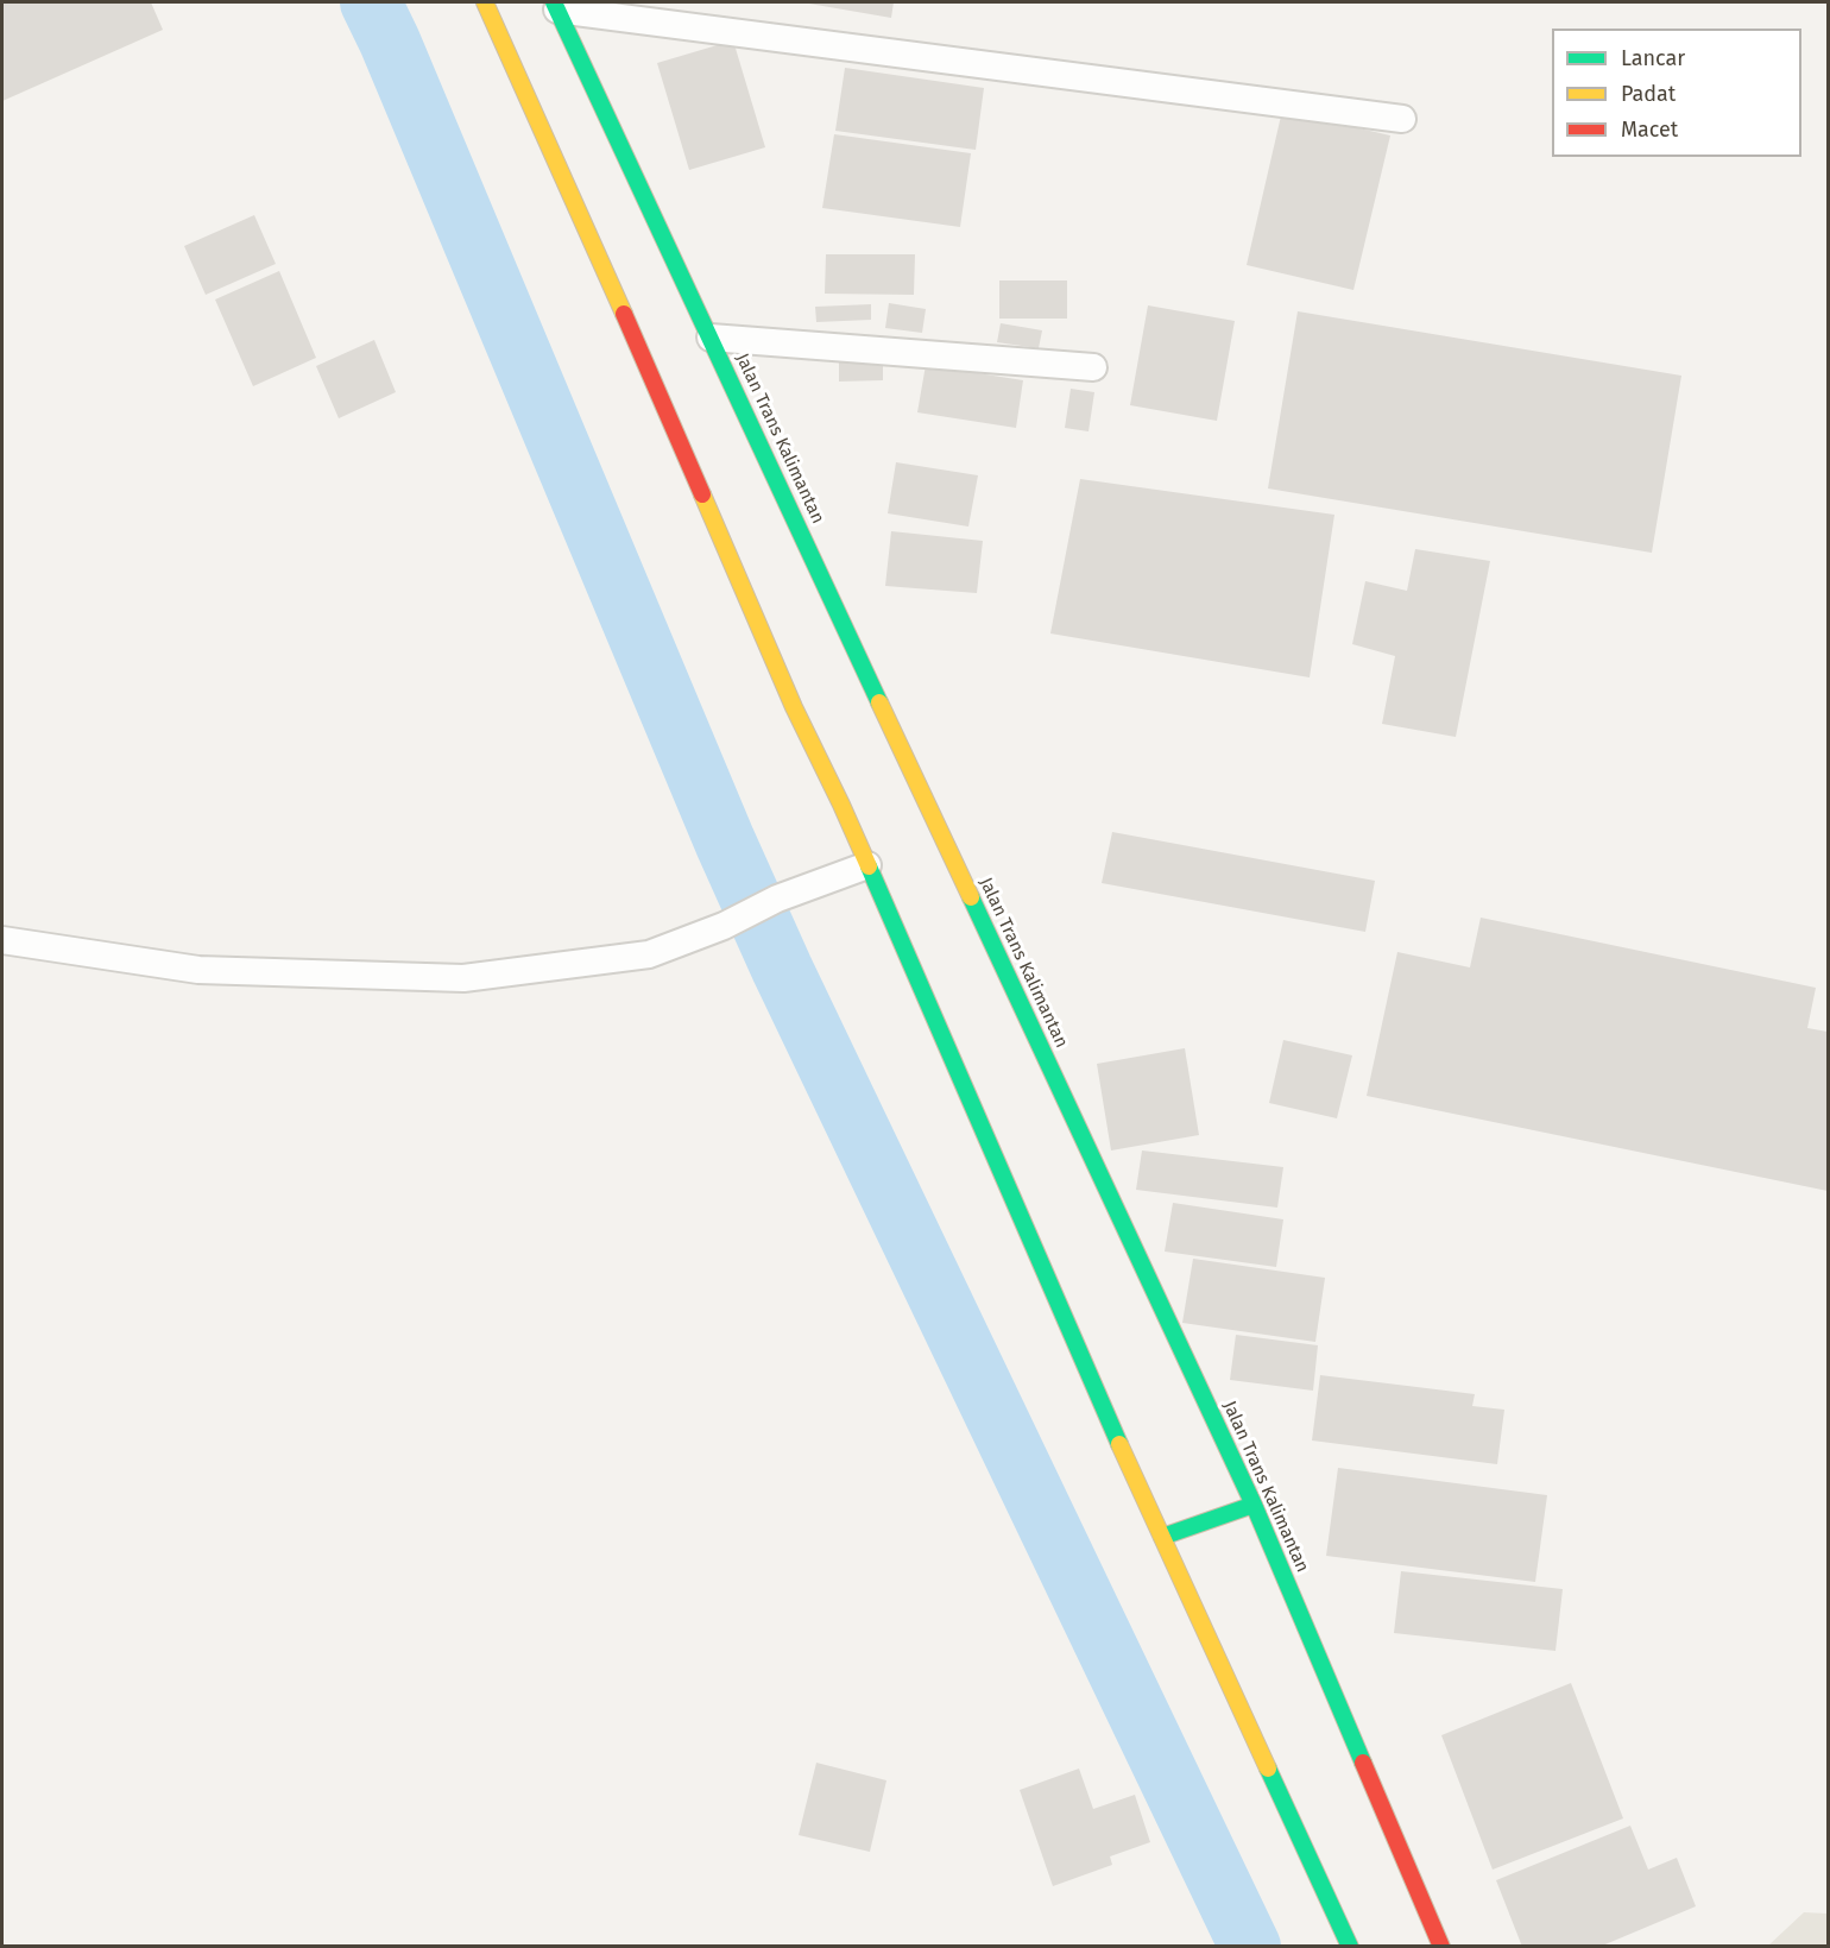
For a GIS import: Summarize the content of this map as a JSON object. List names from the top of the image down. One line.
{"streets":{"highway":["Jalan Trans Kalimantan"]},"legend":["Lancar","Padat","Macet"]}
